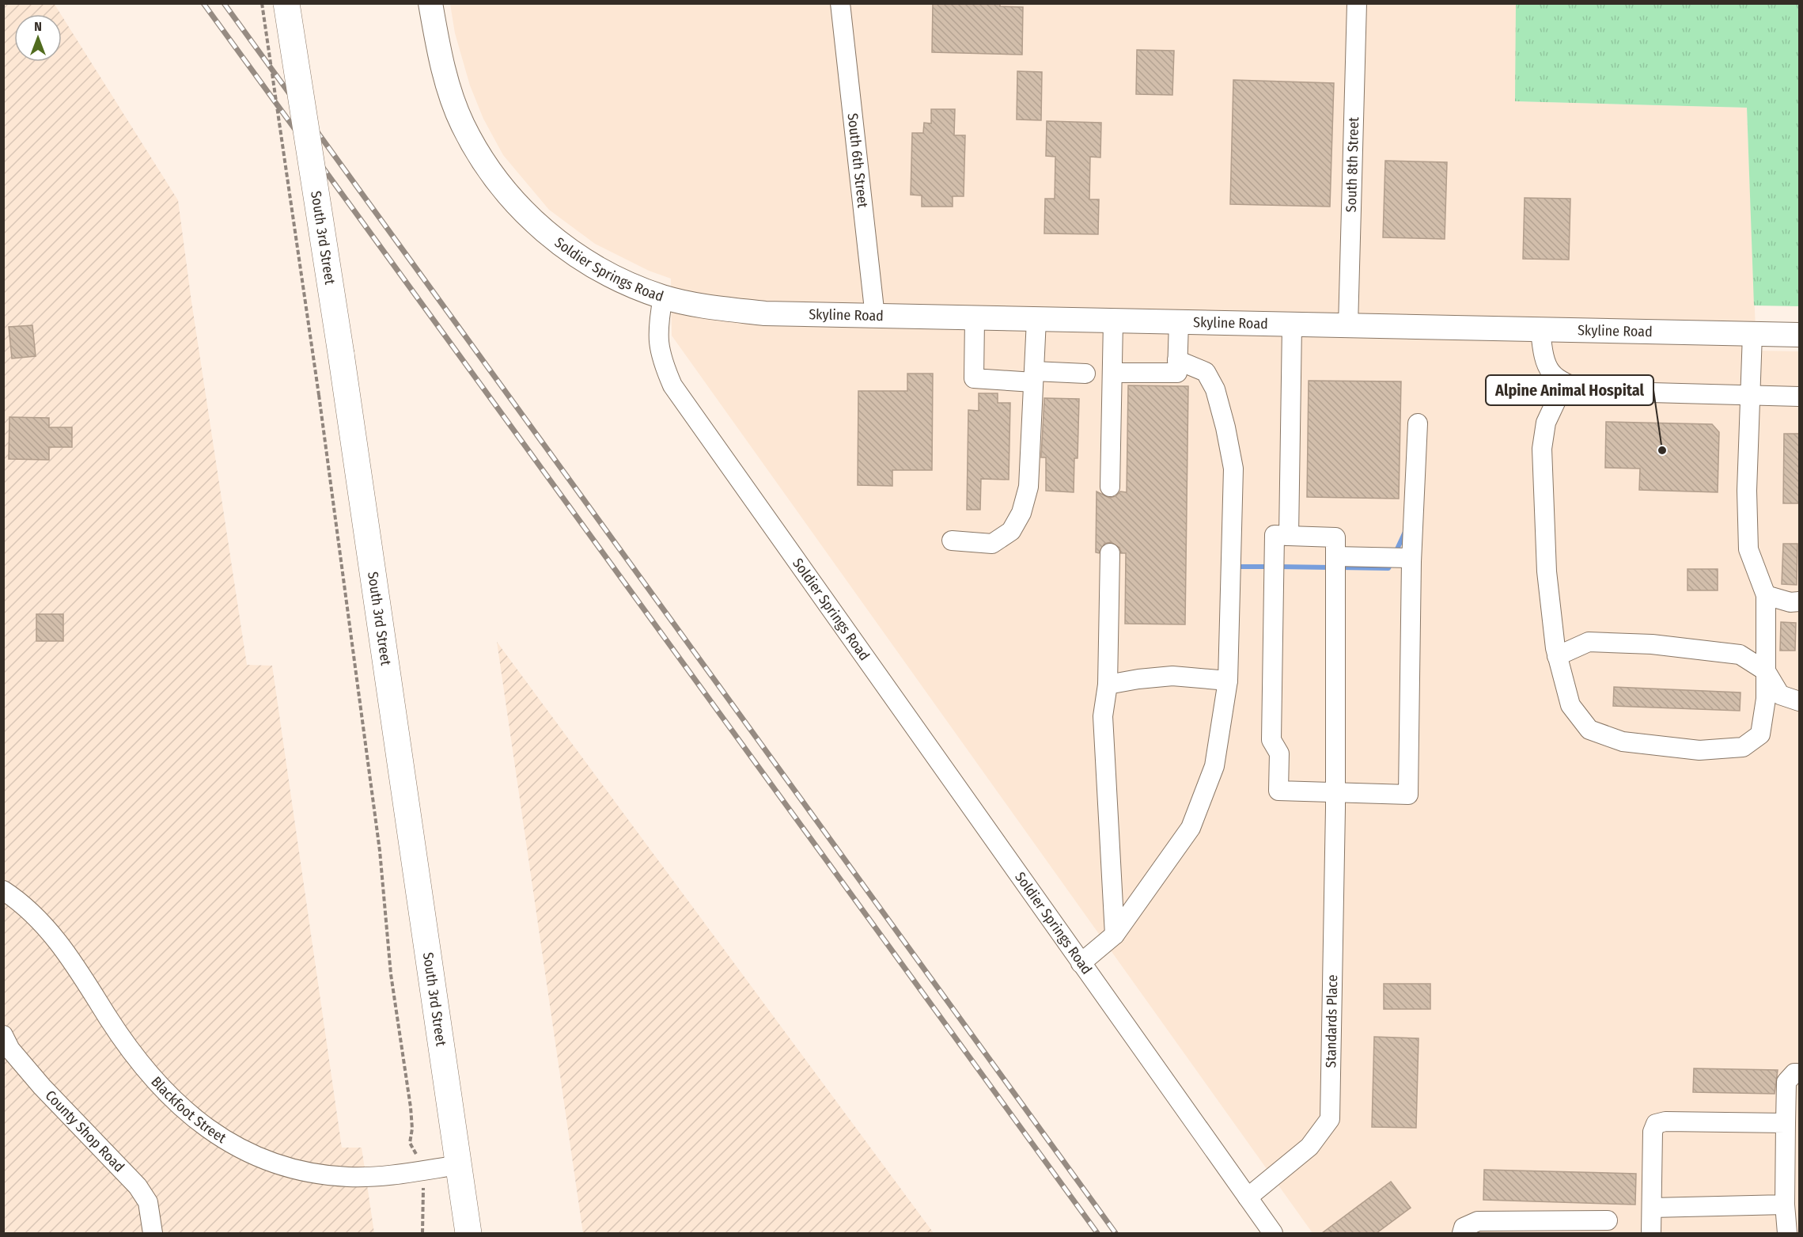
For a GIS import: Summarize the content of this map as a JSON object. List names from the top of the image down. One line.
{"streets":{"highway":["South 3rd Street"],"main road":["Soldier Springs Road","Skyline Road"],"street":["South 6th Street","South 8th Street","Standards Place","Blackfoot Street","County Shop Road"]},"crossings":[["South 6th Street","Skyline Road"],["South 8th Street","Skyline Road"],["South 3rd Street","Blackfoot Street"],["Soldier Springs Road","Skyline Road"],["Soldier Springs Road","Standards Place"]],"places":["Alpine Animal Hospital"],"north":"top"}
